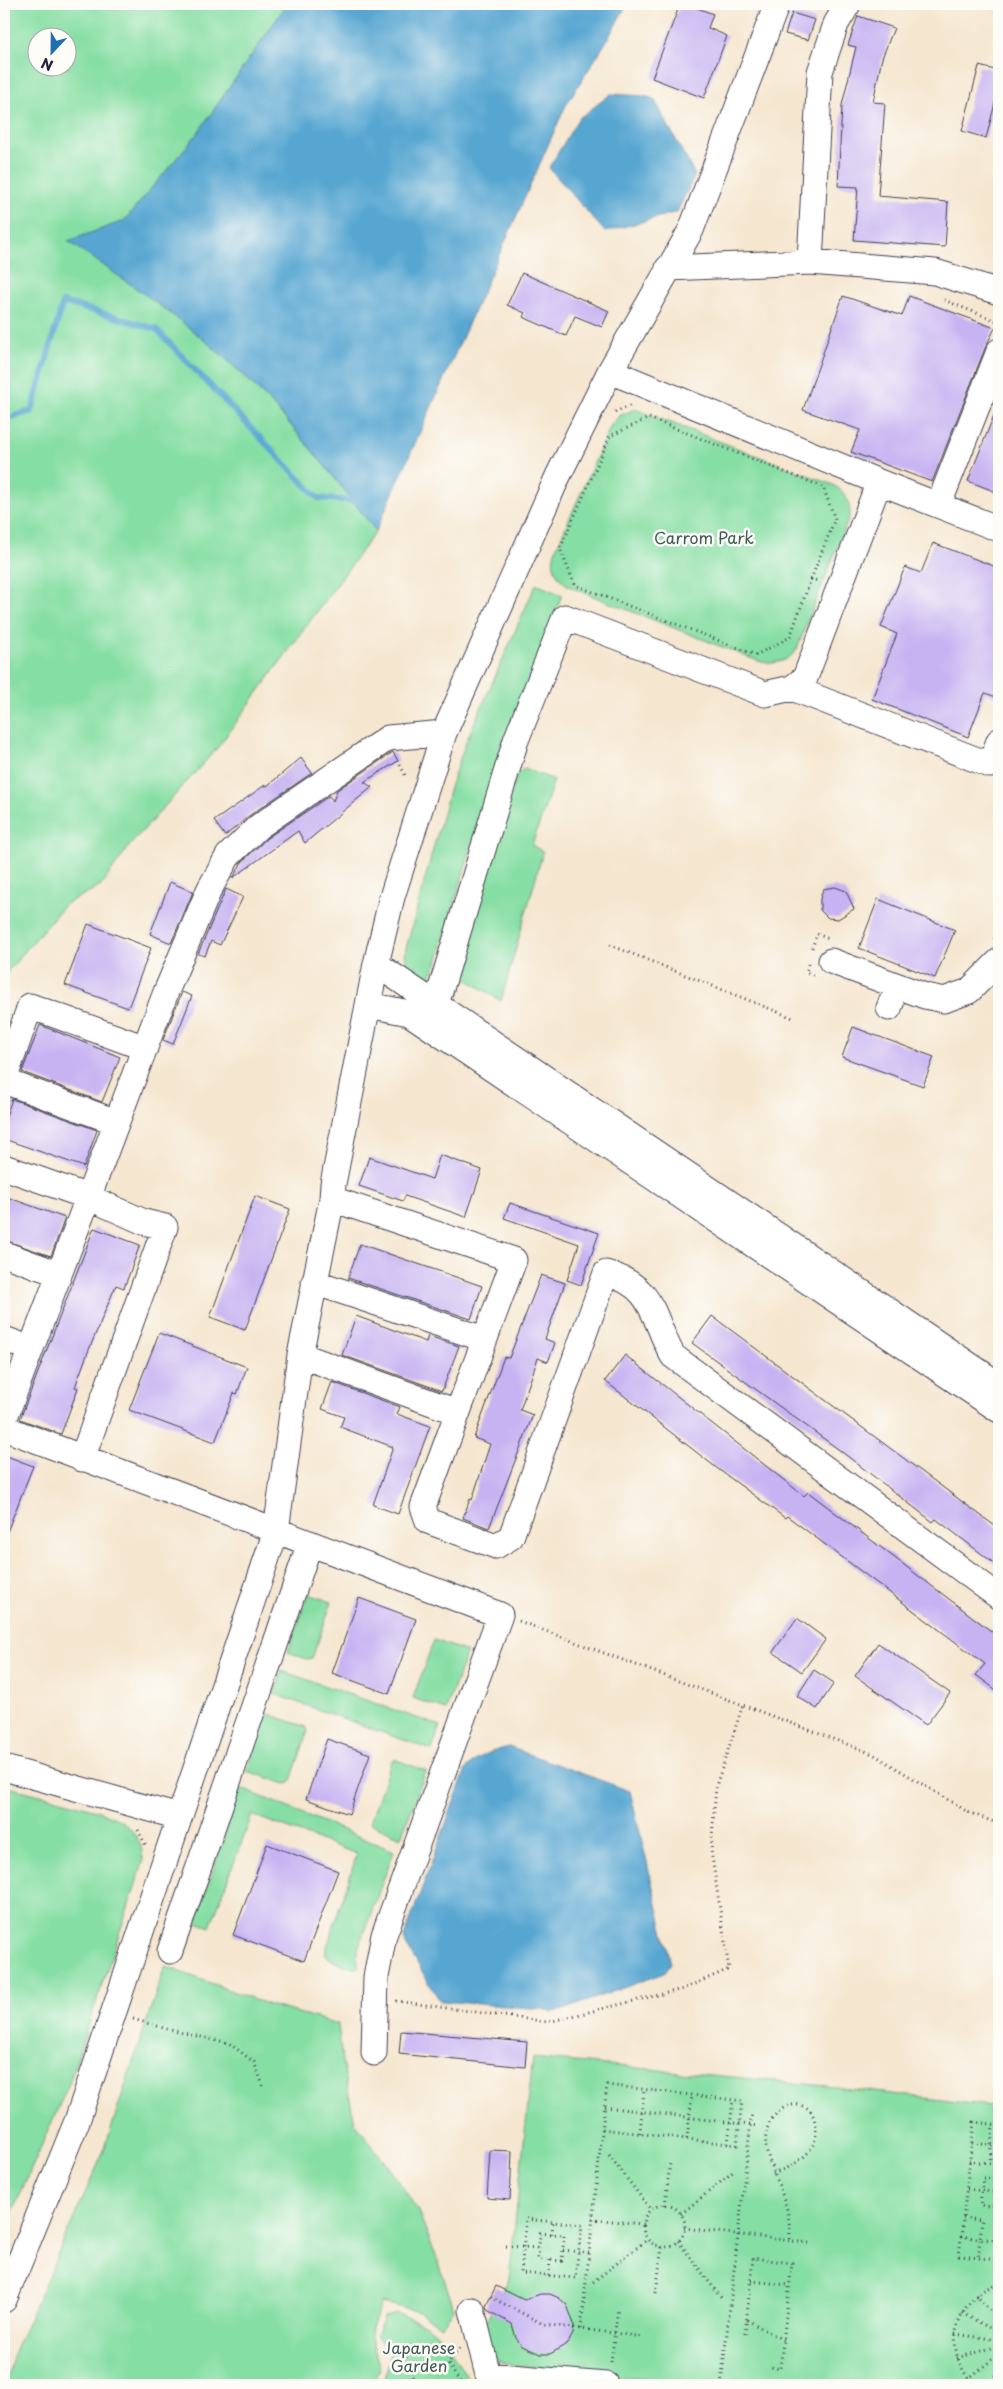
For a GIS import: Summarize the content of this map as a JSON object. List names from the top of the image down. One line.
{"parks":["Carrom Park","Japanese Garden"],"north":"bottom"}
